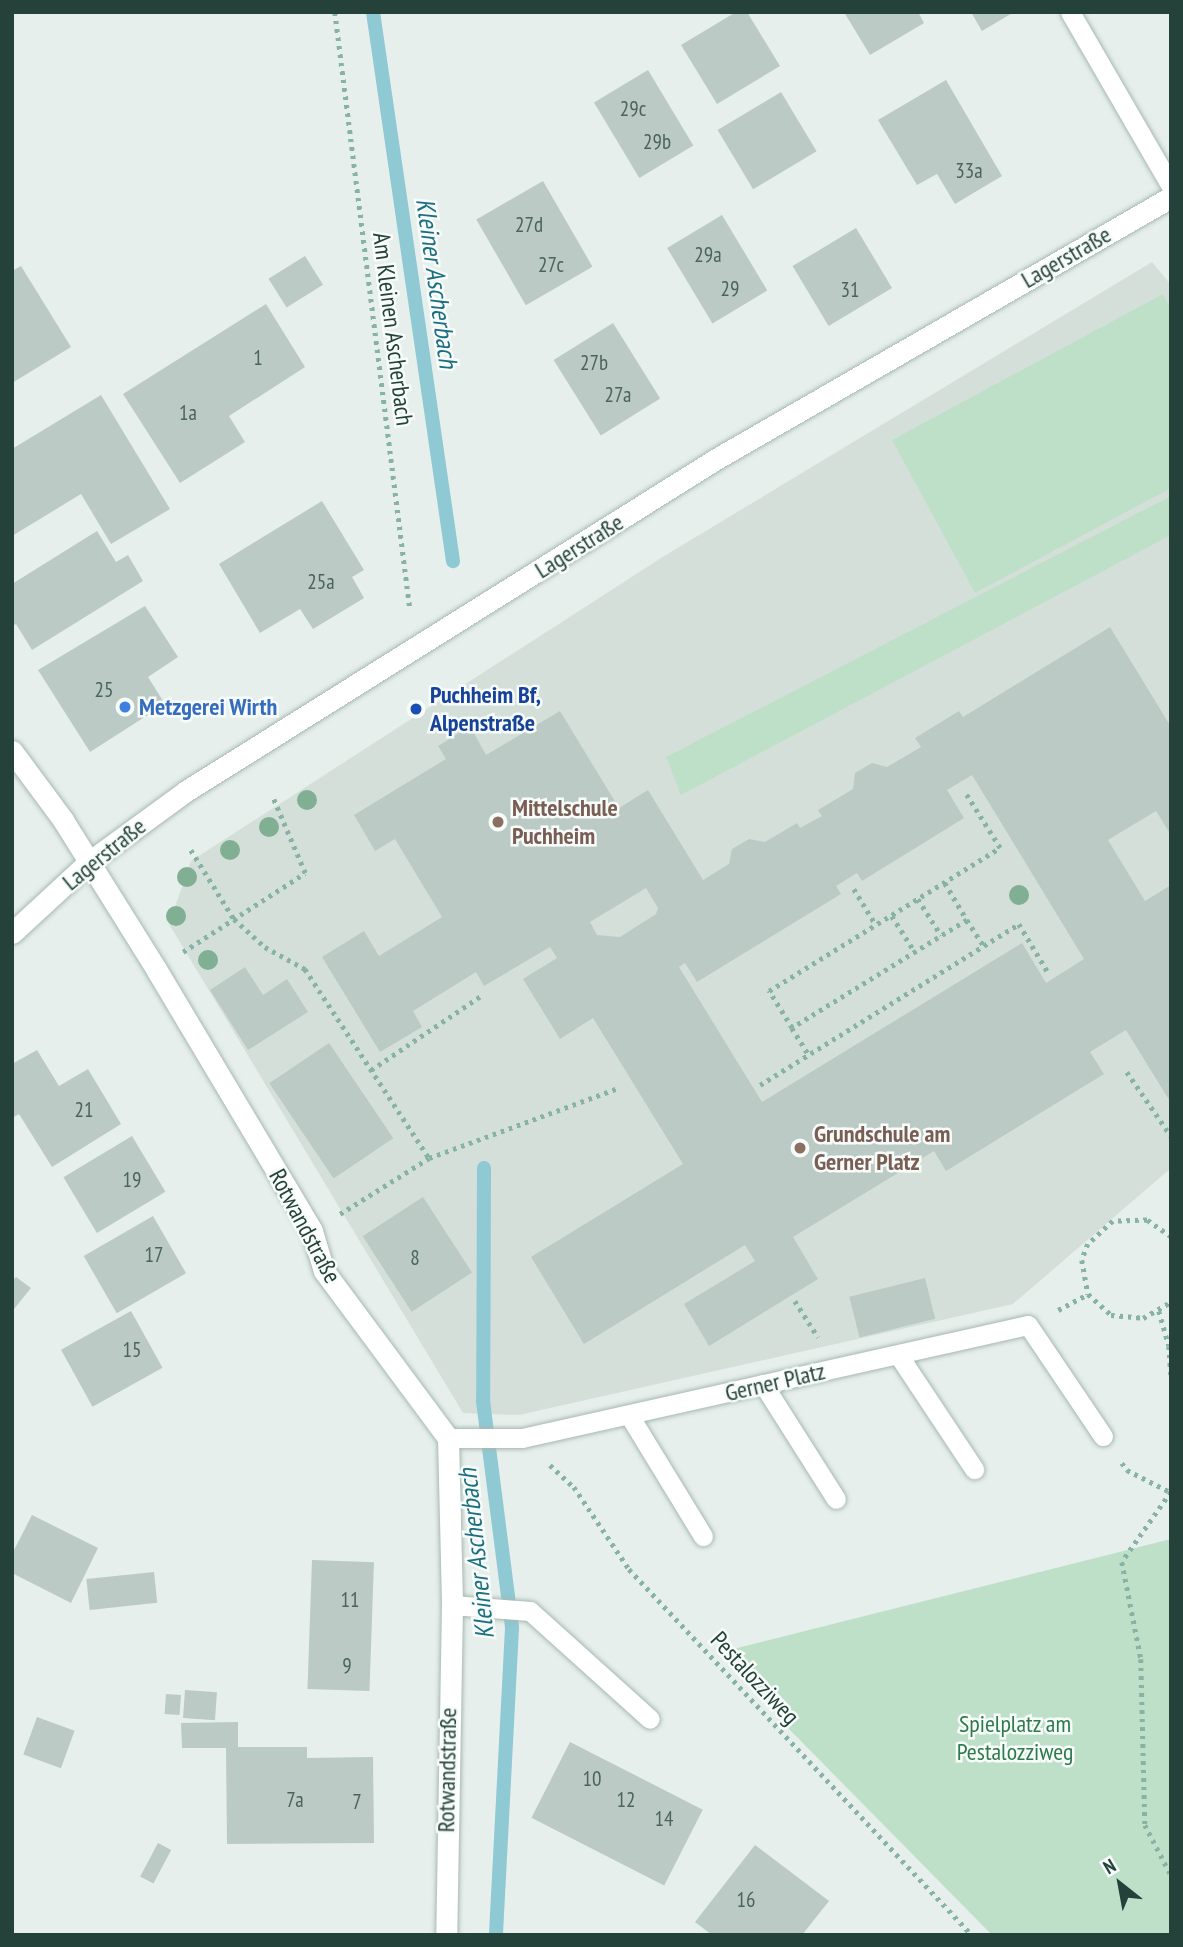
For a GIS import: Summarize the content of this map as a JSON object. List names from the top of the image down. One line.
{"streets":{"street":["Lagerstraße","Rotwandstraße"],"lane":["Gerner Platz"],"path":["Am Kleinen Ascherbach","Pestalozziweg"]},"crossings":[["Lagerstraße","Am Kleinen Ascherbach"],["Lagerstraße","Rotwandstraße"],["Rotwandstraße","Gerner Platz"],["Gerner Platz","Pestalozziweg"]],"water":["Kleiner Ascherbach"],"parks":["Spielplatz am Pestalozziweg"],"places":["Metzgerei Wirth","Puchheim Bf, Alpenstraße","Mittelschule Puchheim","Grundschule am Gerner Platz"],"house_numbers":["29c","29b","33a","27d","29a","27c","29","31","1","27b","27a","1a","25a","25","21","19","17","8","15","11","9","10","7a","12","7","14","16"],"north":"top left"}
